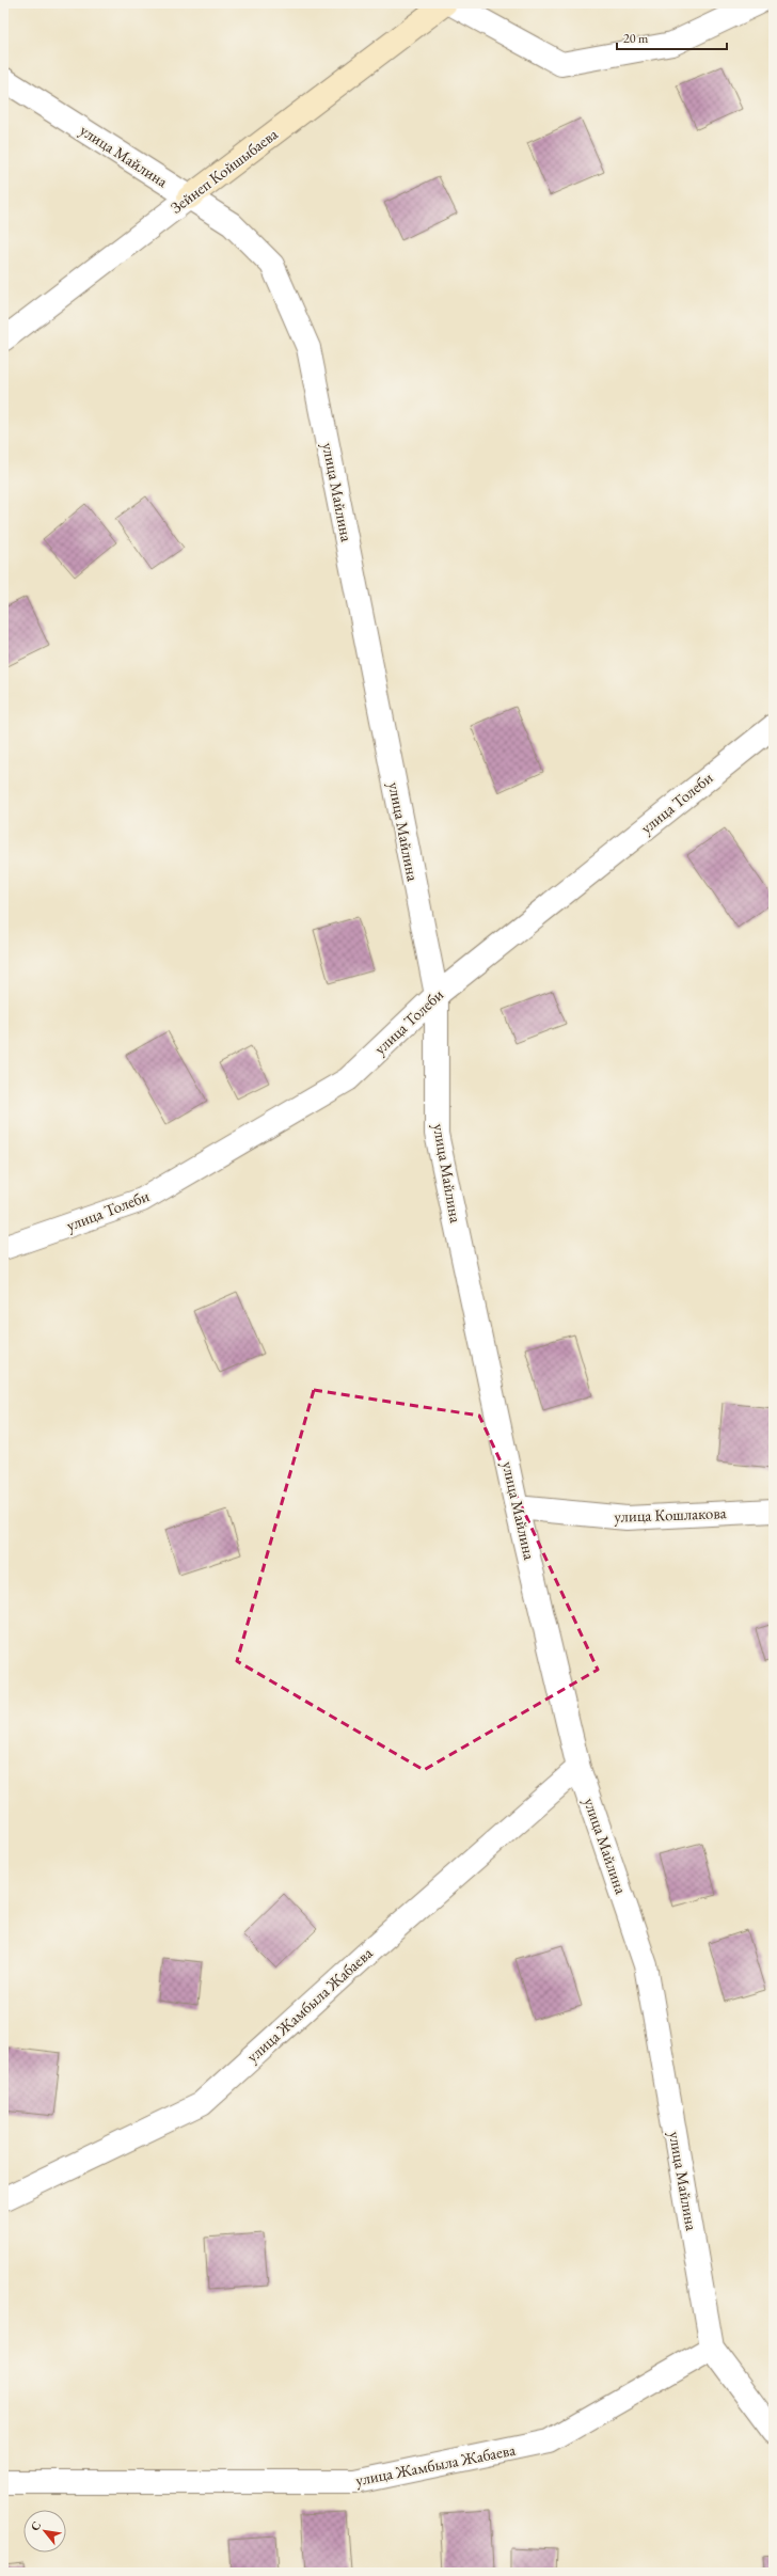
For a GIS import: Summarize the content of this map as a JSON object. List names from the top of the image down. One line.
{"streets":{"street":["улица Майлина","Зейнеп Койшыбаева","улица Толеби","улица Кошлакова","улица Жамбыла Жабаева"]},"crossings":[["улица Майлина","Зейнеп Койшыбаева"],["улица Майлина","улица Толеби"],["улица Майлина","улица Кошлакова"],["улица Майлина","улица Жамбыла Жабаева"]],"scale_bar":"20 m","north":"top left"}
